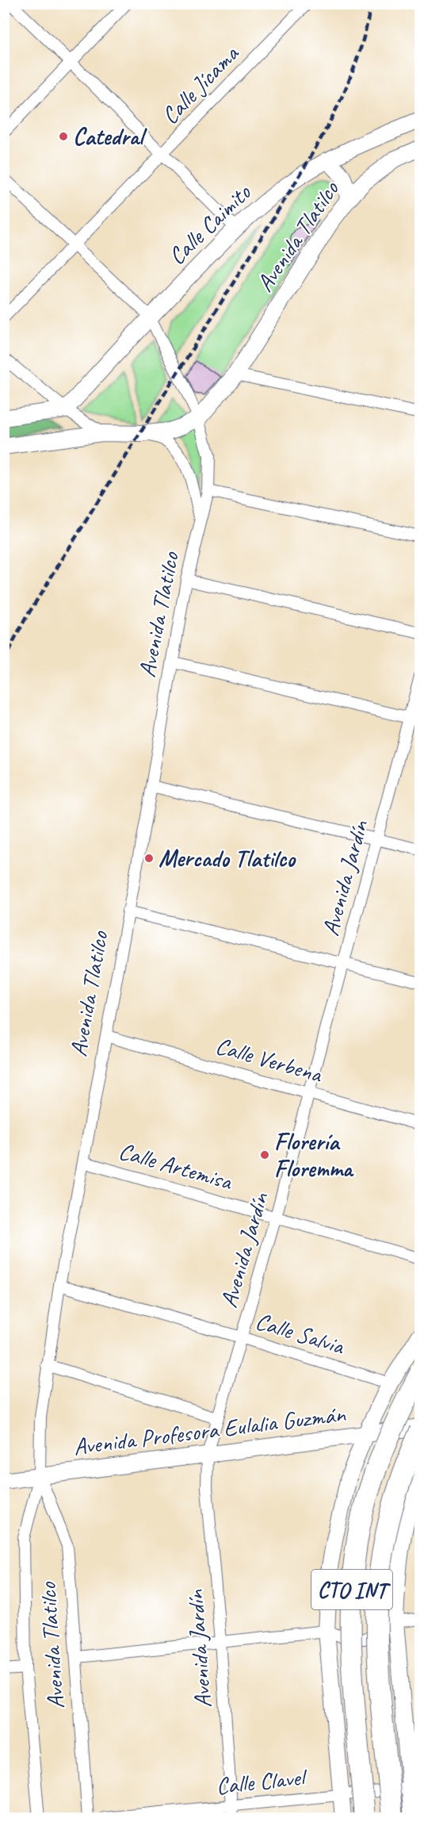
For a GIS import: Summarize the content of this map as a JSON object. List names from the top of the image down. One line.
{"streets":{"highway":["CTO INT"],"main road":["Calle Caimito","Avenida Tlatilco","Avenida Profesora Eulalia Guzmán"],"street":["Calle Jícama","Avenida Jardín","Calle Verbena","Calle Artemisa","Calle Salvia","Calle Clavel"]},"crossings":[["Avenida Tlatilco","Calle Verbena"],["Avenida Tlatilco","Calle Artemisa"],["Avenida Tlatilco","Calle Salvia"],["Avenida Tlatilco","Avenida Profesora Eulalia Guzmán"],["Avenida Jardín","Calle Verbena"],["Avenida Jardín","Calle Artemisa"],["Avenida Jardín","Calle Salvia"],["Avenida Jardín","Avenida Profesora Eulalia Guzmán"],["Avenida Jardín","Calle Clavel"],["Calle Salvia","CTO INT"],["Avenida Profesora Eulalia Guzmán","CTO INT"],["CTO INT","Calle Clavel"]],"places":["Catedral","Mercado Tlatilco","Florería Floremma"]}
